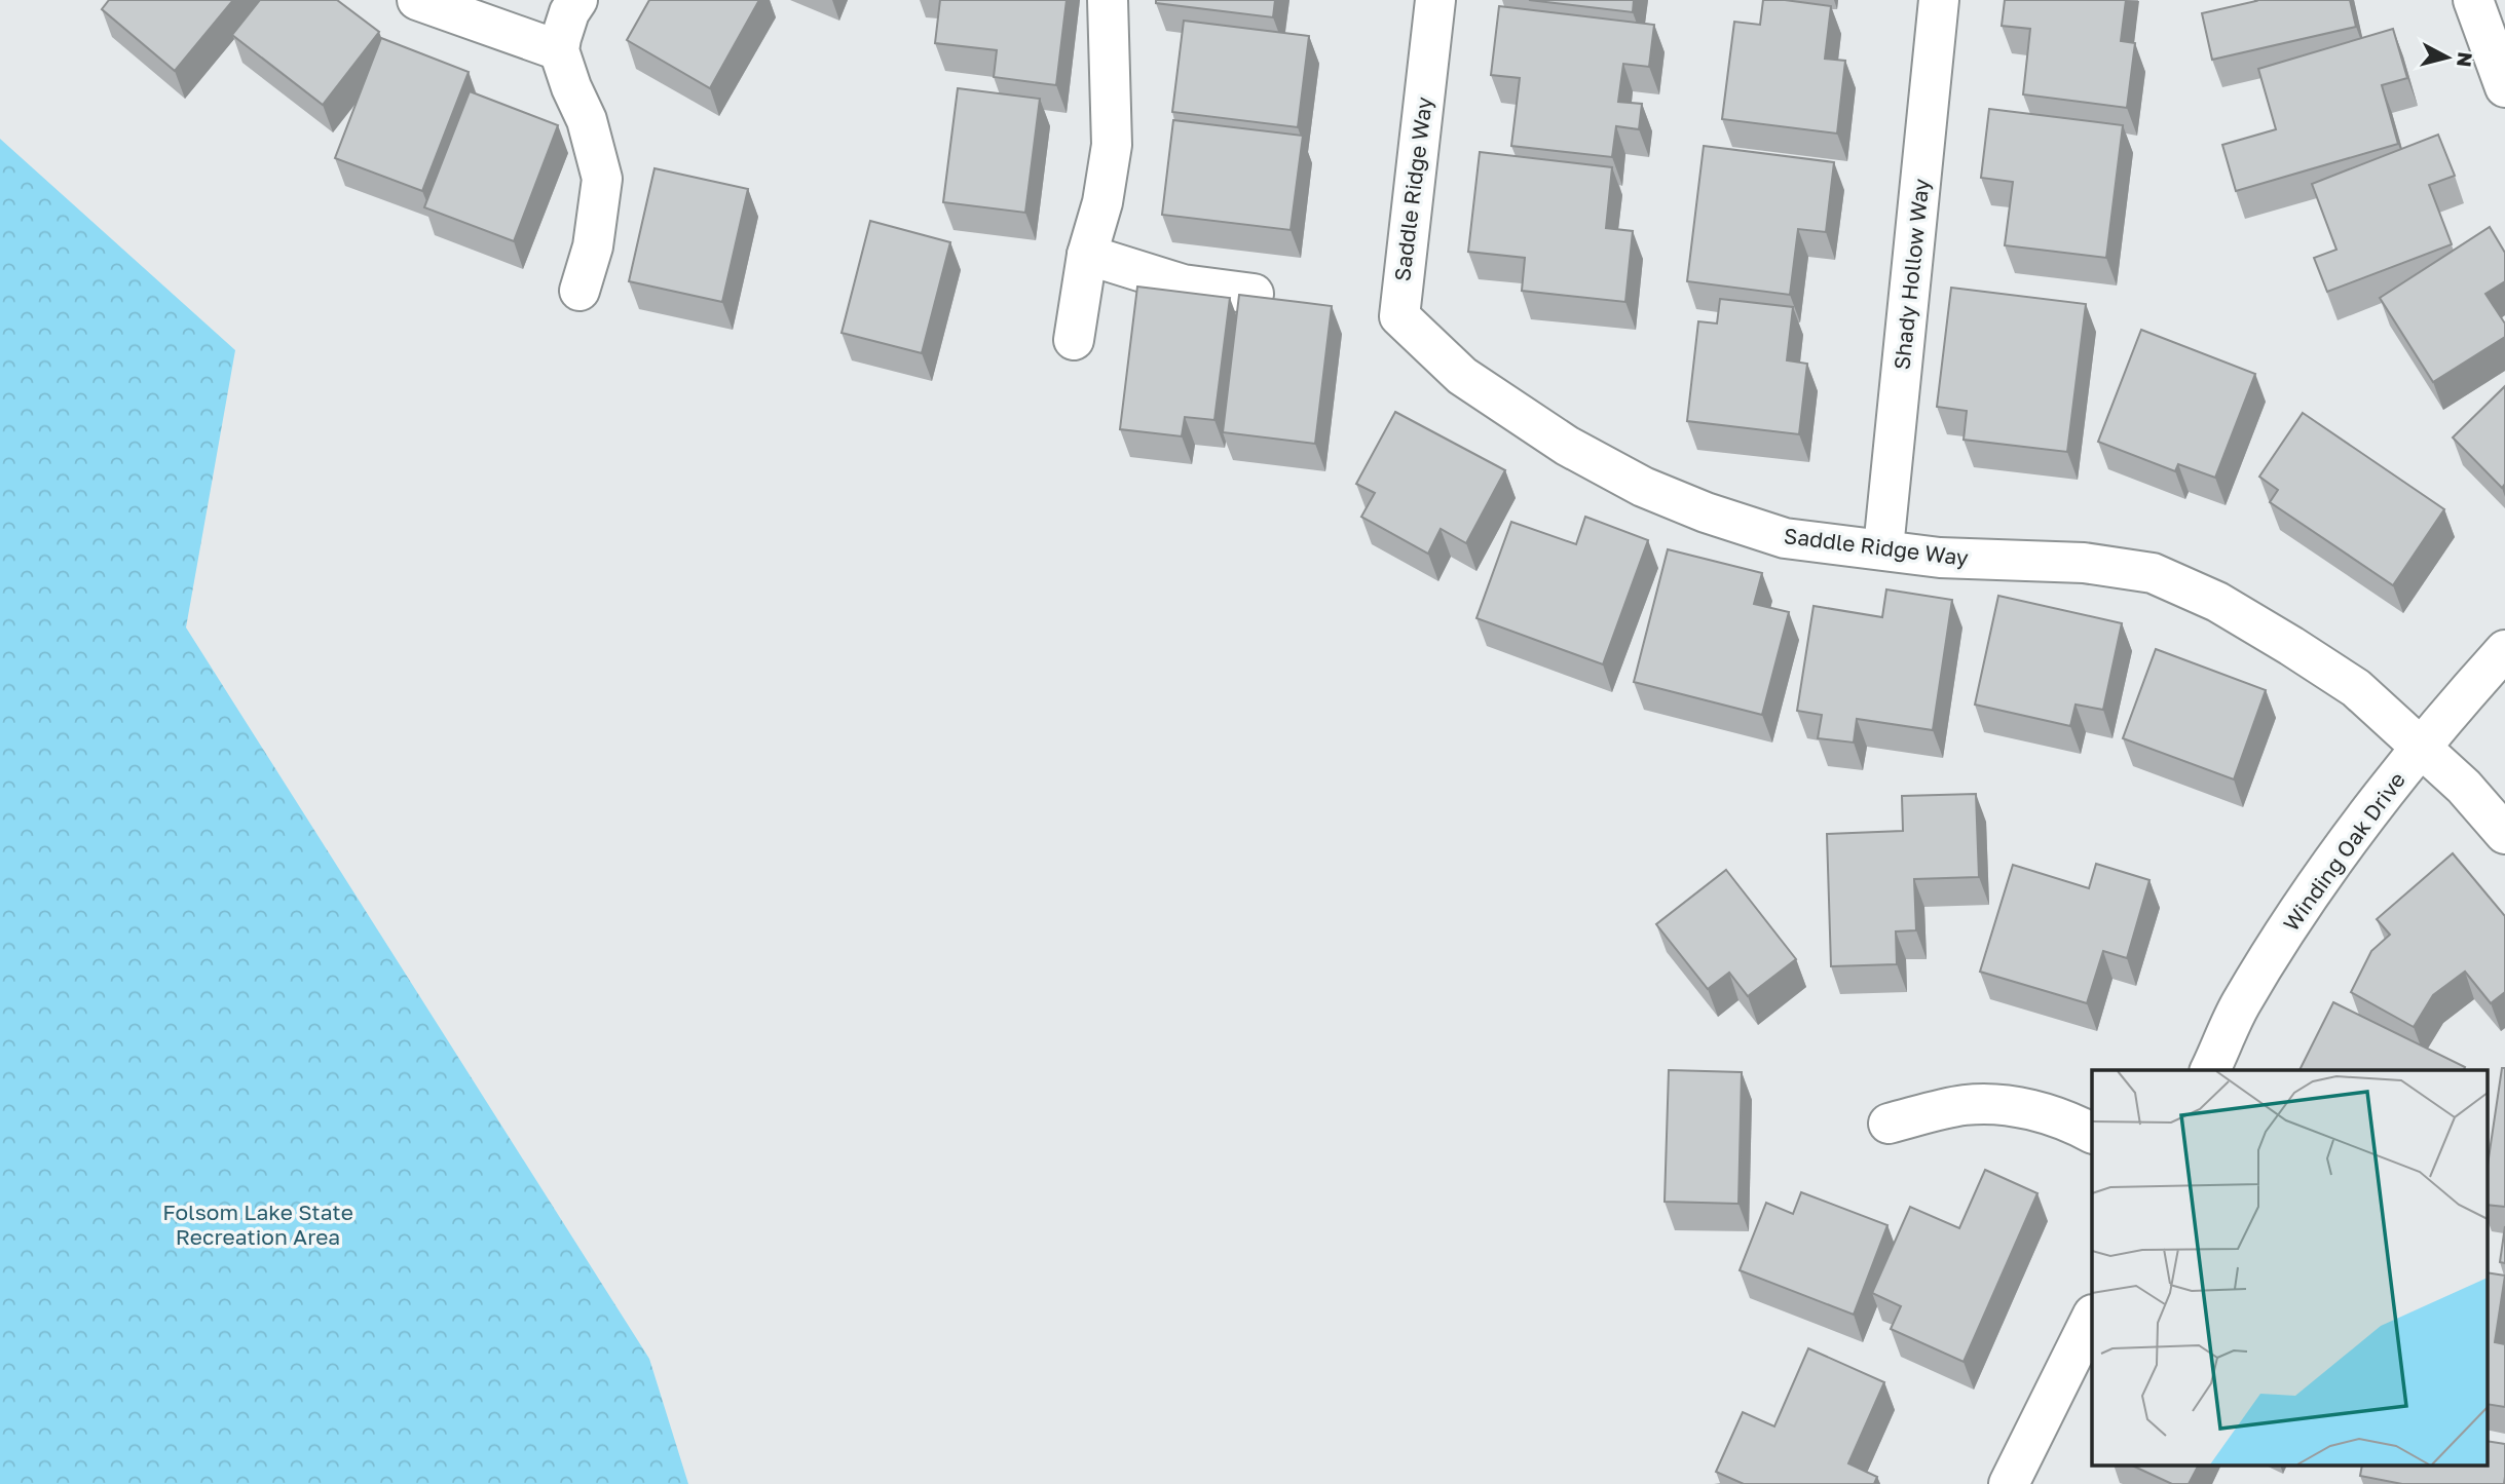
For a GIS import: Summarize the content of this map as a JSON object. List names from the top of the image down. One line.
{"streets":{"street":["Saddle Ridge Way","Shady Hollow Way","Winding Oak Drive"]},"crossings":[["Saddle Ridge Way","Shady Hollow Way"],["Saddle Ridge Way","Winding Oak Drive"]],"parks":["Folsom Lake State Recreation Area"],"north":"right"}
